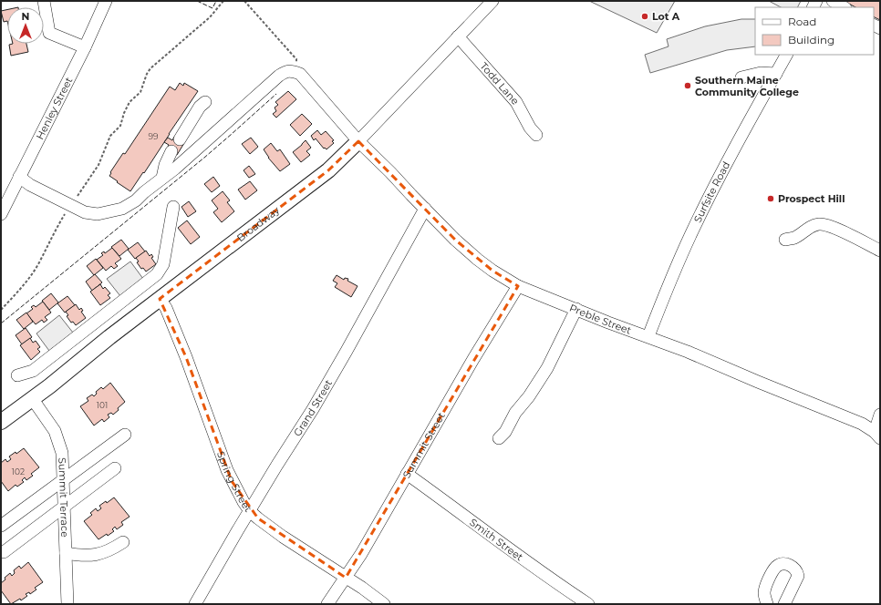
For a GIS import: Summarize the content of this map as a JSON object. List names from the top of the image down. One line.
{"streets":{"main road":["Broadway"],"street":["Todd Lane","Henley Street","Surfsite Road","Preble Street","Grand Street","Summit Street","Spring Street","Summit Terrace","Smith Street"]},"crossings":[["Todd Lane","Broadway"],["Surfsite Road","Preble Street"],["Broadway","Preble Street"],["Broadway","Spring Street"],["Broadway","Summit Terrace"],["Preble Street","Grand Street"],["Preble Street","Summit Street"],["Grand Street","Spring Street"],["Summit Street","Spring Street"],["Summit Street","Smith Street"]],"places":["Lot A","Southern Maine Community College","Prospect Hill"],"house_numbers":["99","101","102"],"legend":["Road","Building"],"north":"top"}
